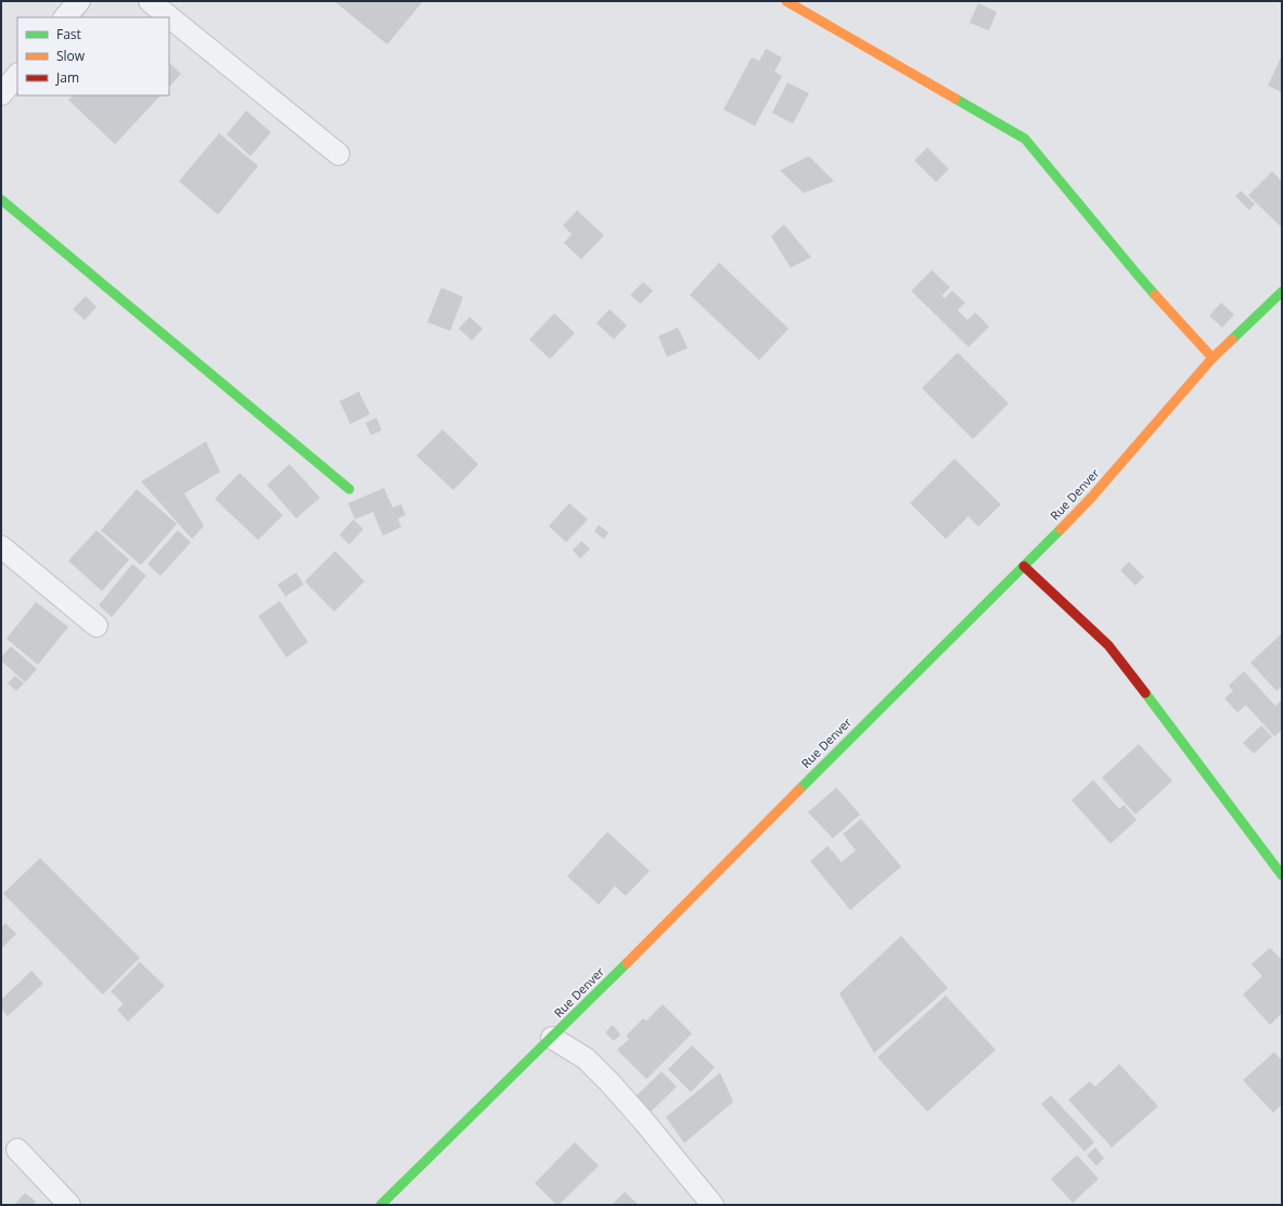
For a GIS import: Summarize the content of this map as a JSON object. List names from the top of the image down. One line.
{"streets":{"street":["Rue Denver"]},"legend":["Fast","Slow","Jam"]}
